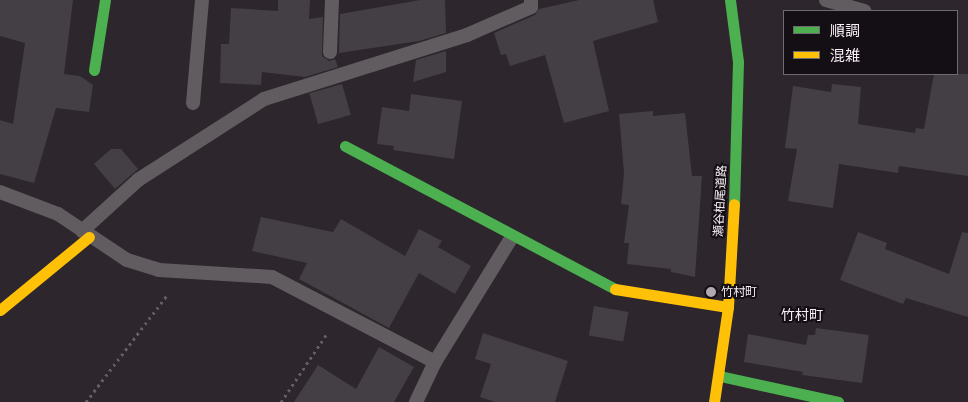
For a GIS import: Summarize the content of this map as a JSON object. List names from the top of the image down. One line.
{"streets":{"street":["瀬谷柏尾道路"]},"districts":["竹村町"],"places":["竹村町"],"legend":["順調","混雑"]}
